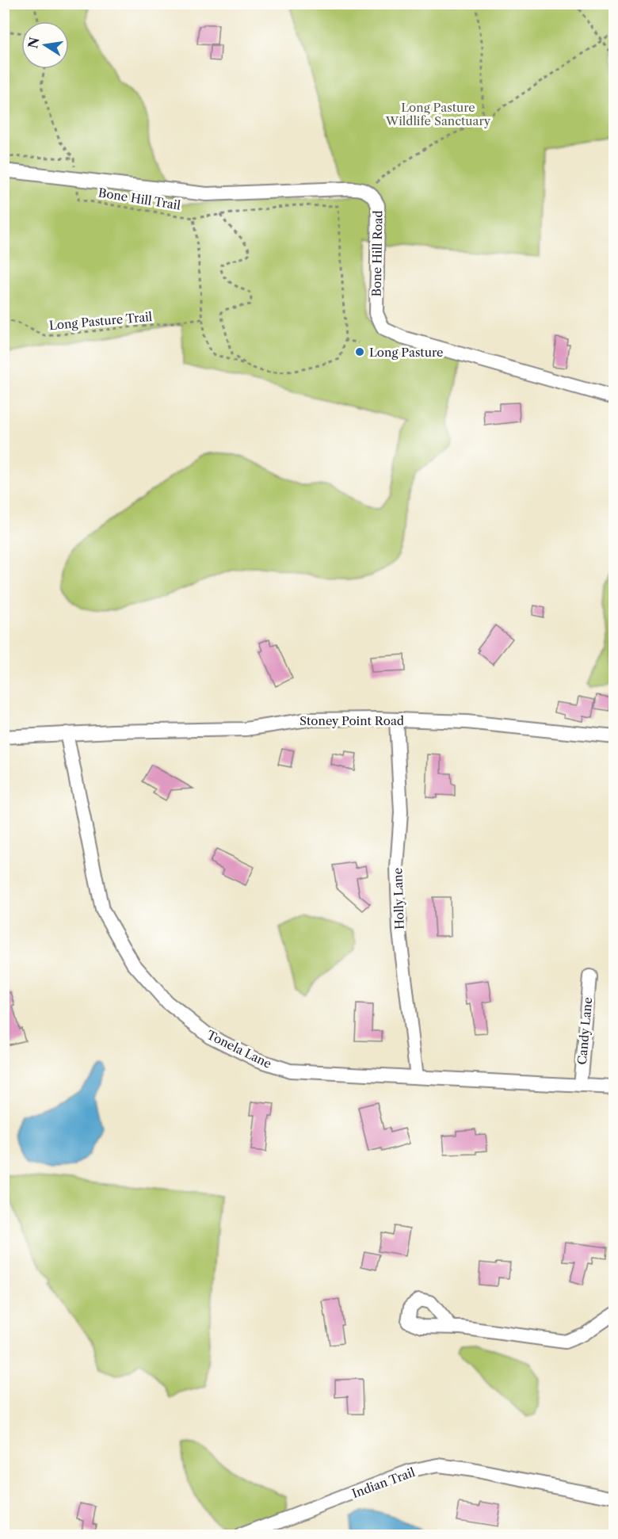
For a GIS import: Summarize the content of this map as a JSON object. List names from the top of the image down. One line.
{"streets":{"street":["Bone Hill Road","Stoney Point Road","Holly Lane","Candy Lane","Tonela Lane","Indian Trail"],"path":["Bone Hill Trail","Long Pasture Trail"]},"crossings":[["Bone Hill Trail","Long Pasture Trail"],["Stoney Point Road","Holly Lane"],["Stoney Point Road","Tonela Lane"],["Holly Lane","Tonela Lane"],["Candy Lane","Tonela Lane"]],"parks":["Long Pasture Wildlife Sanctuary"],"places":["Long Pasture"],"north":"left"}
